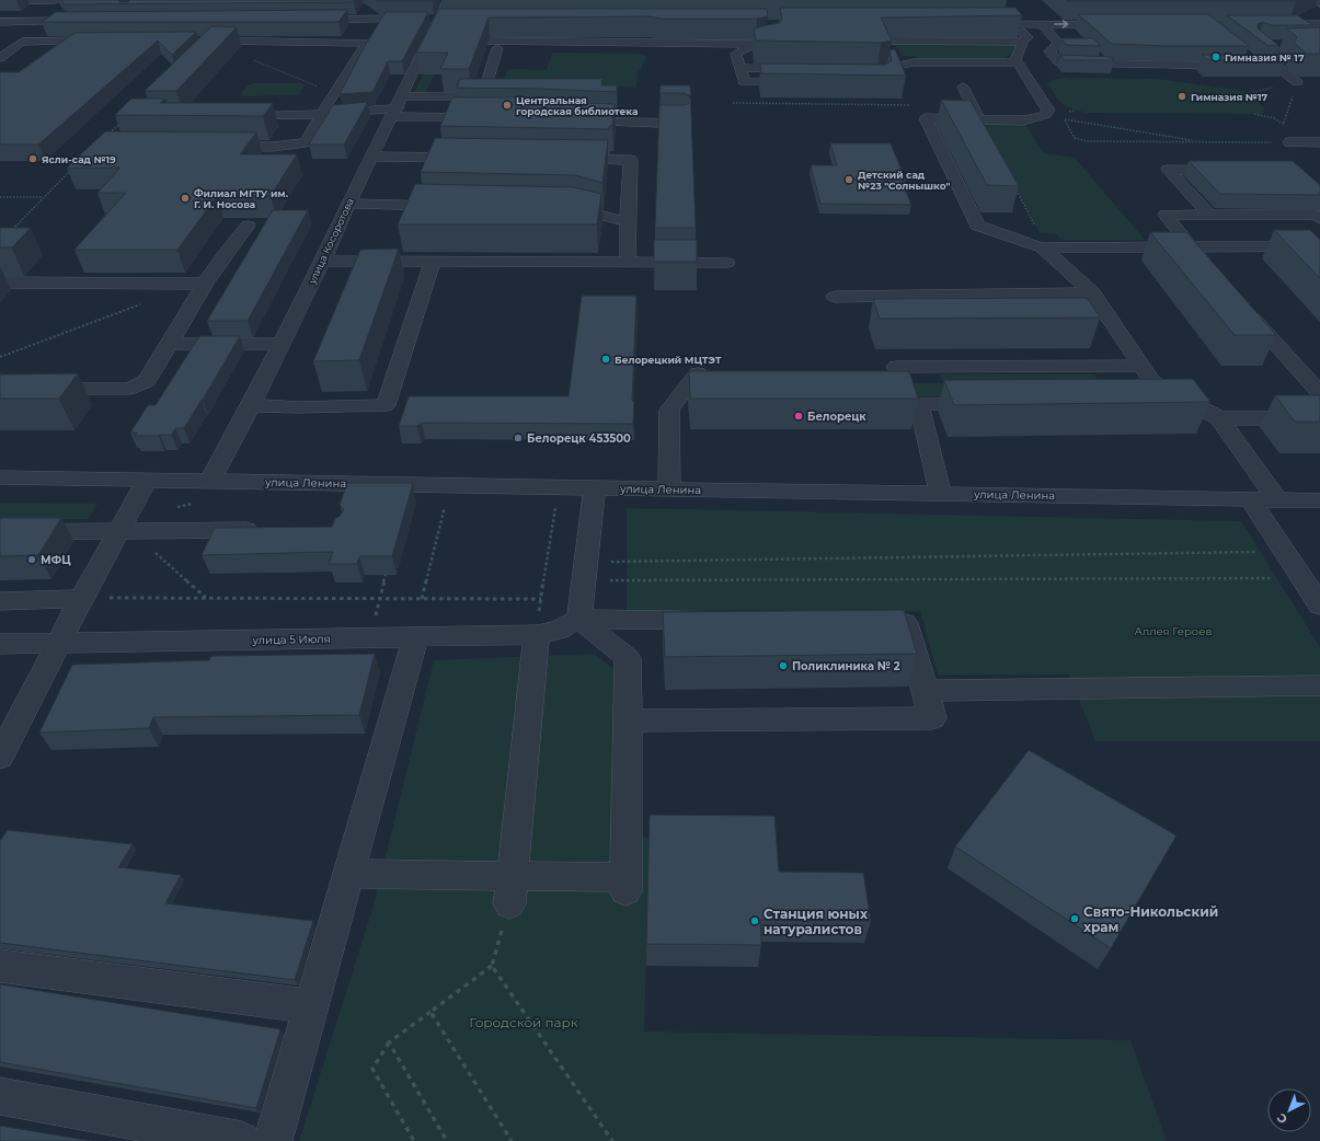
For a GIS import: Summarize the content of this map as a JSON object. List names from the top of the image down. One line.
{"streets":{"street":["улица Косоротова","улица Ленина","улица 5 Июля"]},"crossings":[["улица Косоротова","улица Ленина"]],"parks":["Аллея Героев","Городской парк"],"places":["Гимназия № 17","Гимназия №17","Центральная городская библиотека","Ясли-сад №19","Детский сад №23 \"Солнышко\"","Филиал МГТУ им. Г. И. Носова","Белорецкий МЦТЭТ","Белорецк","Белорецк 453500","МФЦ","Поликлиника № 2","Свято-Никольский храм","Станция юных натуралистов"],"north":"bottom left"}
